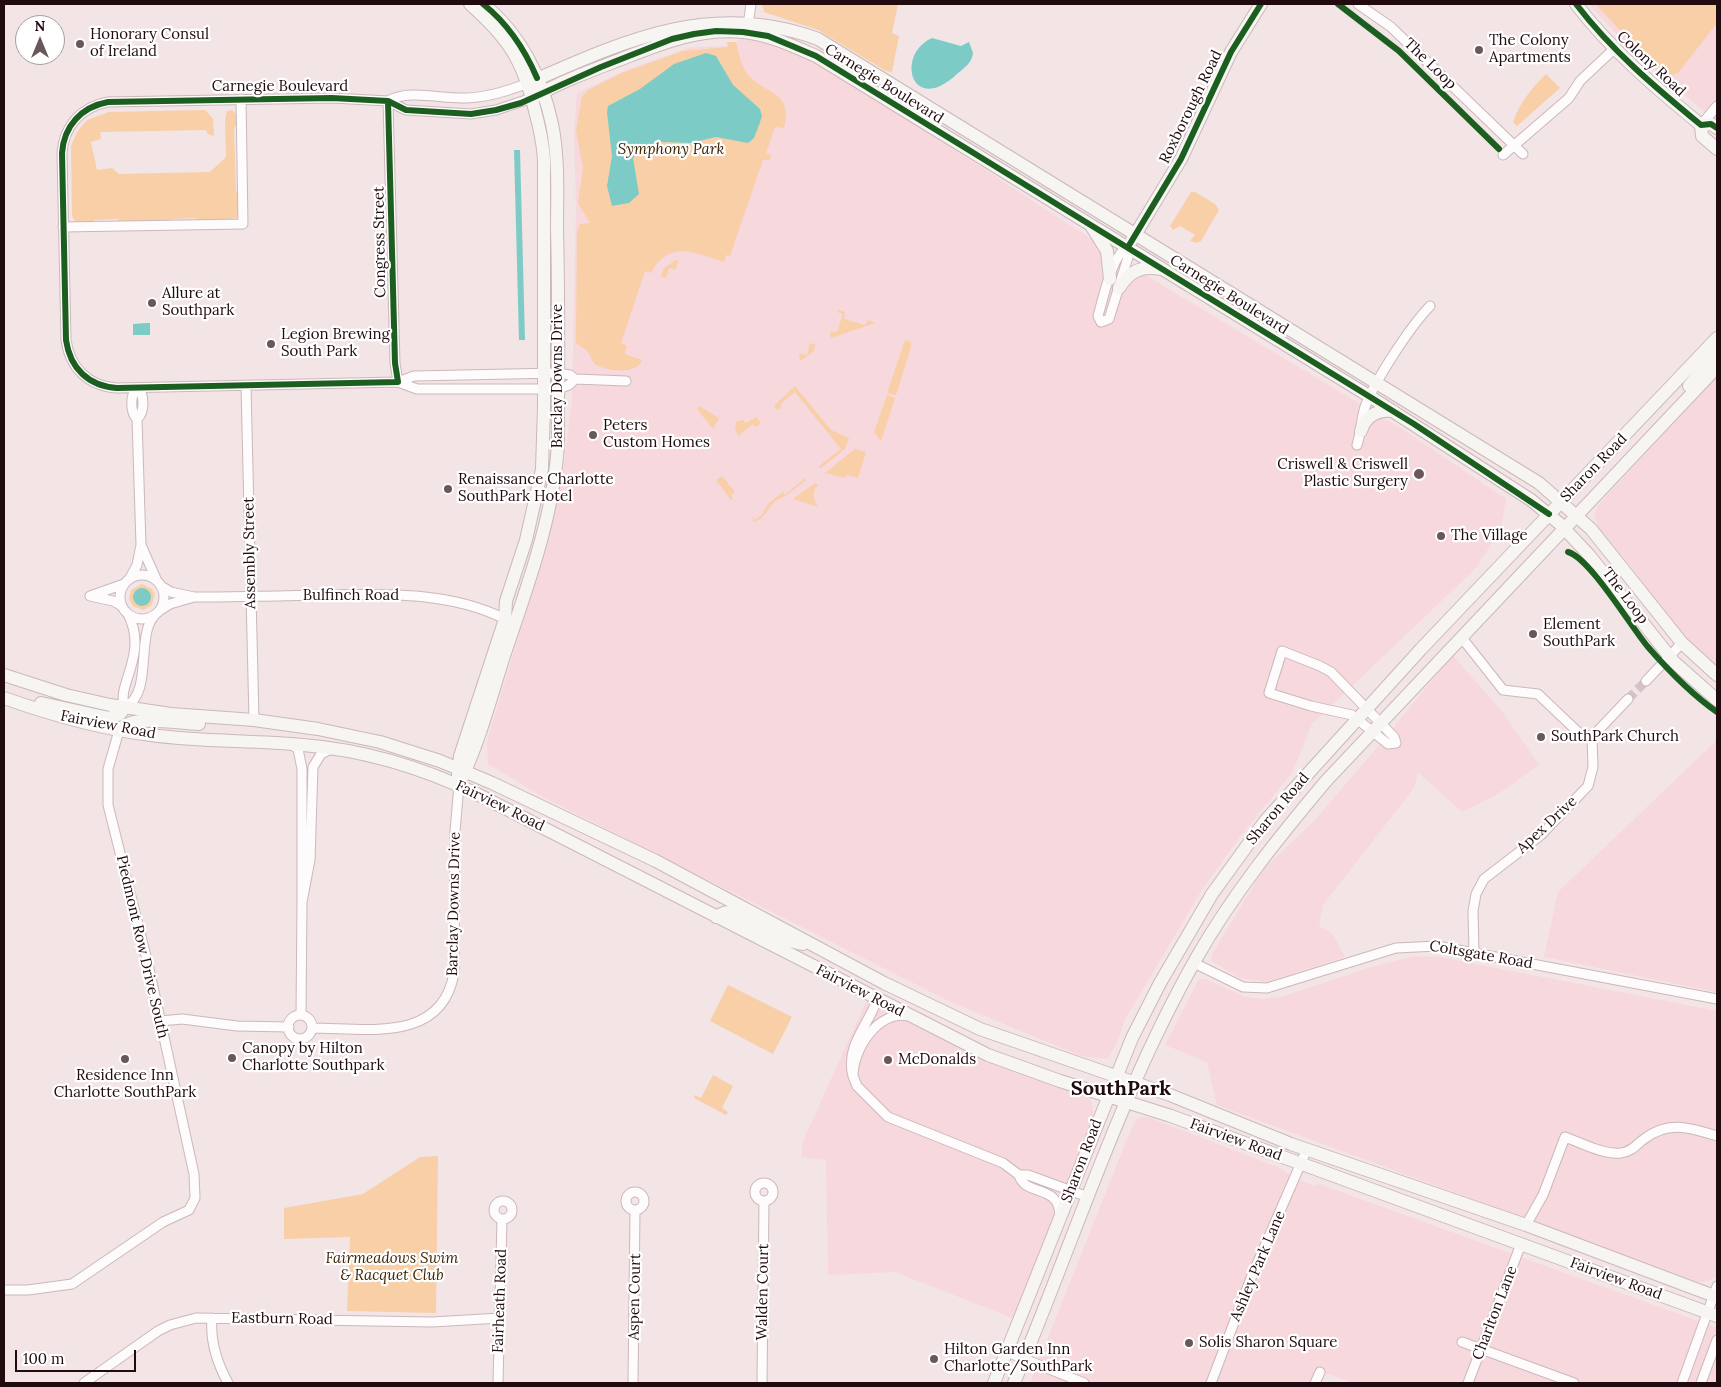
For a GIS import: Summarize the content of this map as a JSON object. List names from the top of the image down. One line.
{"streets":{"main road":["Colony Road","Carnegie Boulevard","Roxborough Road","Barclay Downs Drive","Sharon Road","Fairview Road"],"street":["Congress Street","Assembly Street","Bulfinch Road","Apex Drive","Piedmont Row Drive South","Coltsgate Road","Ashley Park Lane","Walden Court","Aspen Court","Fairheath Road","Charlton Lane","Eastburn Road"],"cycle path":["The Loop"]},"crossings":[["Carnegie Boulevard","Roxborough Road"],["Carnegie Boulevard","Congress Street"],["Carnegie Boulevard","Barclay Downs Drive"],["Carnegie Boulevard","Sharon Road"],["Carnegie Boulevard","Assembly Street"],["Barclay Downs Drive","Bulfinch Road"],["Barclay Downs Drive","Fairview Road"],["Barclay Downs Drive","Piedmont Row Drive South"],["Sharon Road","Fairview Road"],["Sharon Road","Coltsgate Road"],["Assembly Street","Bulfinch Road"],["Assembly Street","Fairview Road"],["Bulfinch Road","Piedmont Row Drive South"],["Fairview Road","Piedmont Row Drive South"],["Fairview Road","Ashley Park Lane"],["Fairview Road","Charlton Lane"],["Apex Drive","Coltsgate Road"],["Fairheath Road","Eastburn Road"]],"districts":["SouthPark"],"parks":["Symphony Park","Fairmeadows Swim & Racquet Club"],"places":["Honorary Consul of Ireland","The Colony Apartments","Allure at Southpark","Legion Brewing South Park","Peters Custom Homes","Criswell & Criswell Plastic Surgery","Renaissance Charlotte SouthPark Hotel","The Village","Element SouthPark","SouthPark Church","Canopy by Hilton Charlotte Southpark","Residence Inn Charlotte SouthPark","McDonalds","Solis Sharon Square","Hilton Garden Inn Charlotte/SouthPark"],"scale_bar":"100 m","north":"top"}
